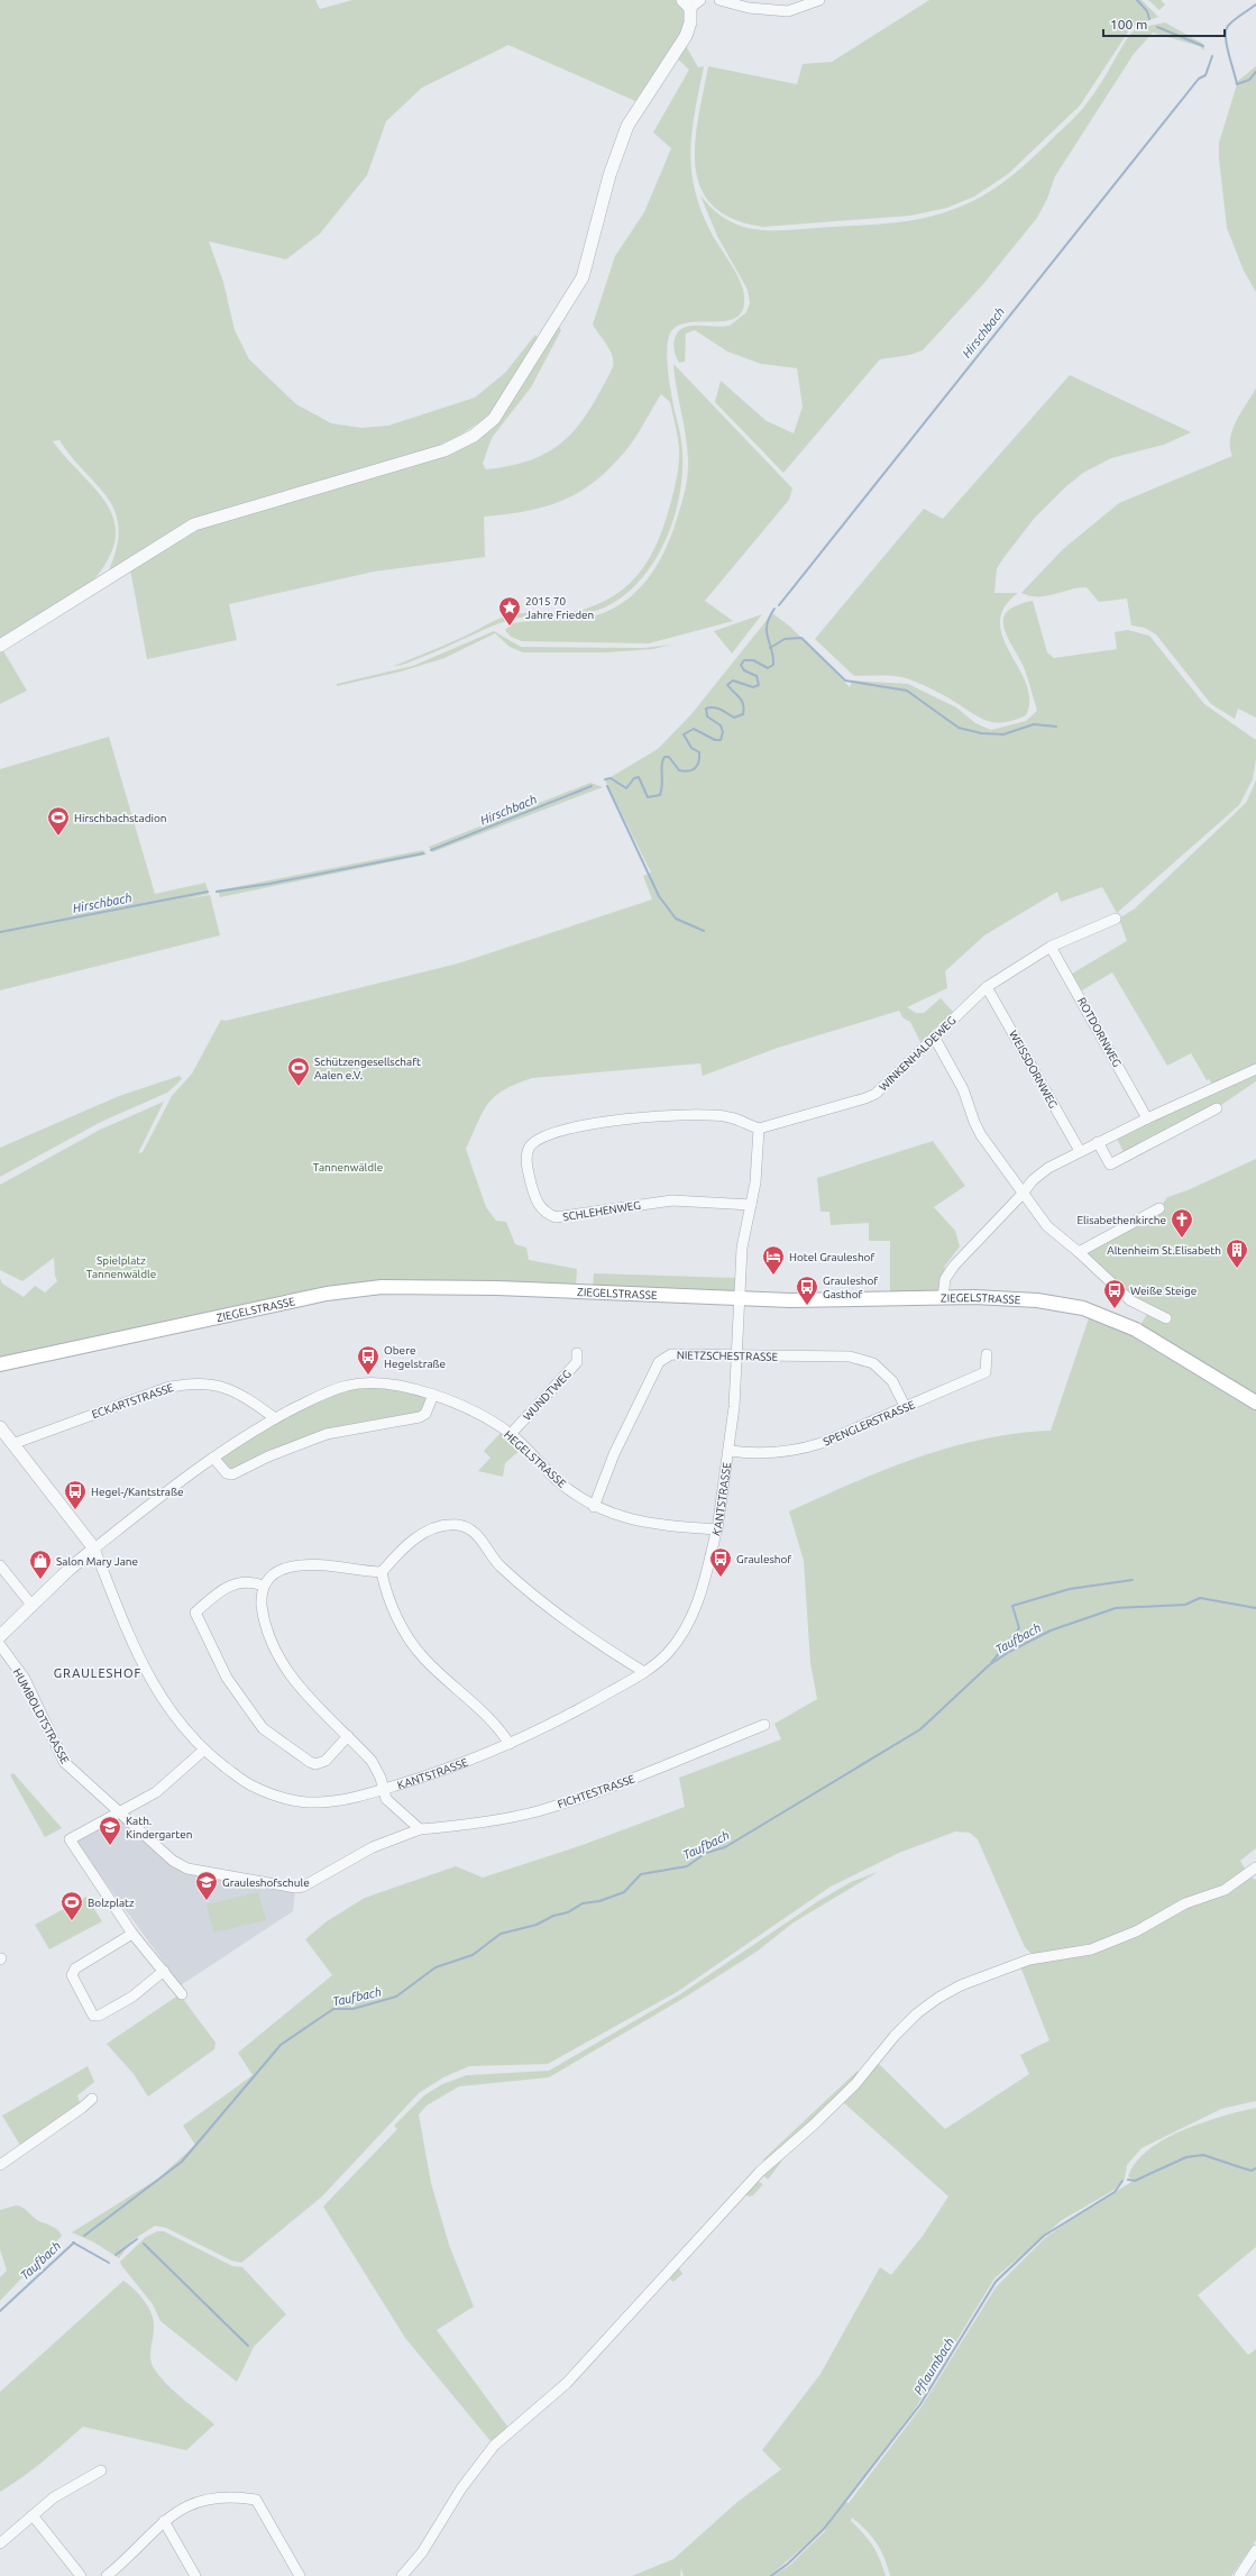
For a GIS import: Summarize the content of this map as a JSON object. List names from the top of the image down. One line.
{"streets":{"main road":["ZIEGELSTRASSE"],"street":["ROTDORNWEG","WINKENHALDEWEG","WEISSDORNWEG","SCHLEHENWEG","NIETZSCHESTRASSE","WUNDTWEG","ECKARTSTRASSE","SPENGLERSTRASSE","HEGELSTRASSE","KANTSTRASSE","HUMBOLDTSTRASSE","FICHTESTRASSE"]},"crossings":[["ROTDORNWEG","WINKENHALDEWEG"],["WINKENHALDEWEG","WEISSDORNWEG"],["WINKENHALDEWEG","SCHLEHENWEG"],["ZIEGELSTRASSE","KANTSTRASSE"],["NIETZSCHESTRASSE","SPENGLERSTRASSE"],["NIETZSCHESTRASSE","HEGELSTRASSE"],["NIETZSCHESTRASSE","KANTSTRASSE"],["WUNDTWEG","HEGELSTRASSE"],["ECKARTSTRASSE","HEGELSTRASSE"],["ECKARTSTRASSE","KANTSTRASSE"],["SPENGLERSTRASSE","KANTSTRASSE"],["HEGELSTRASSE","KANTSTRASSE"],["HUMBOLDTSTRASSE","FICHTESTRASSE"]],"districts":["GRAULESHOF"],"water":["Hirschbach","Taufbach","Pflaumbach"],"parks":["Tannenwäldle","Spielplatz Tannenwäldle"],"places":{"place":["2015 70 Jahre Frieden"],"sports":["Hirschbachstadion","Schützengesellschaft Aalen e.V.","Bolzplatz"],"church":["Elisabethenkirche"],"building":["Altenheim St.Elisabeth"],"hotel":["Hotel Grauleshof"],"bus stop":["Grauleshof Gasthof","Weiße Steige","Obere Hegelstraße","Hegel-/Kantstraße","Grauleshof"],"shop":["Salon Mary Jane"],"school or university":["Kath. Kindergarten","Grauleshofschule"]},"scale_bar":"100 m"}
